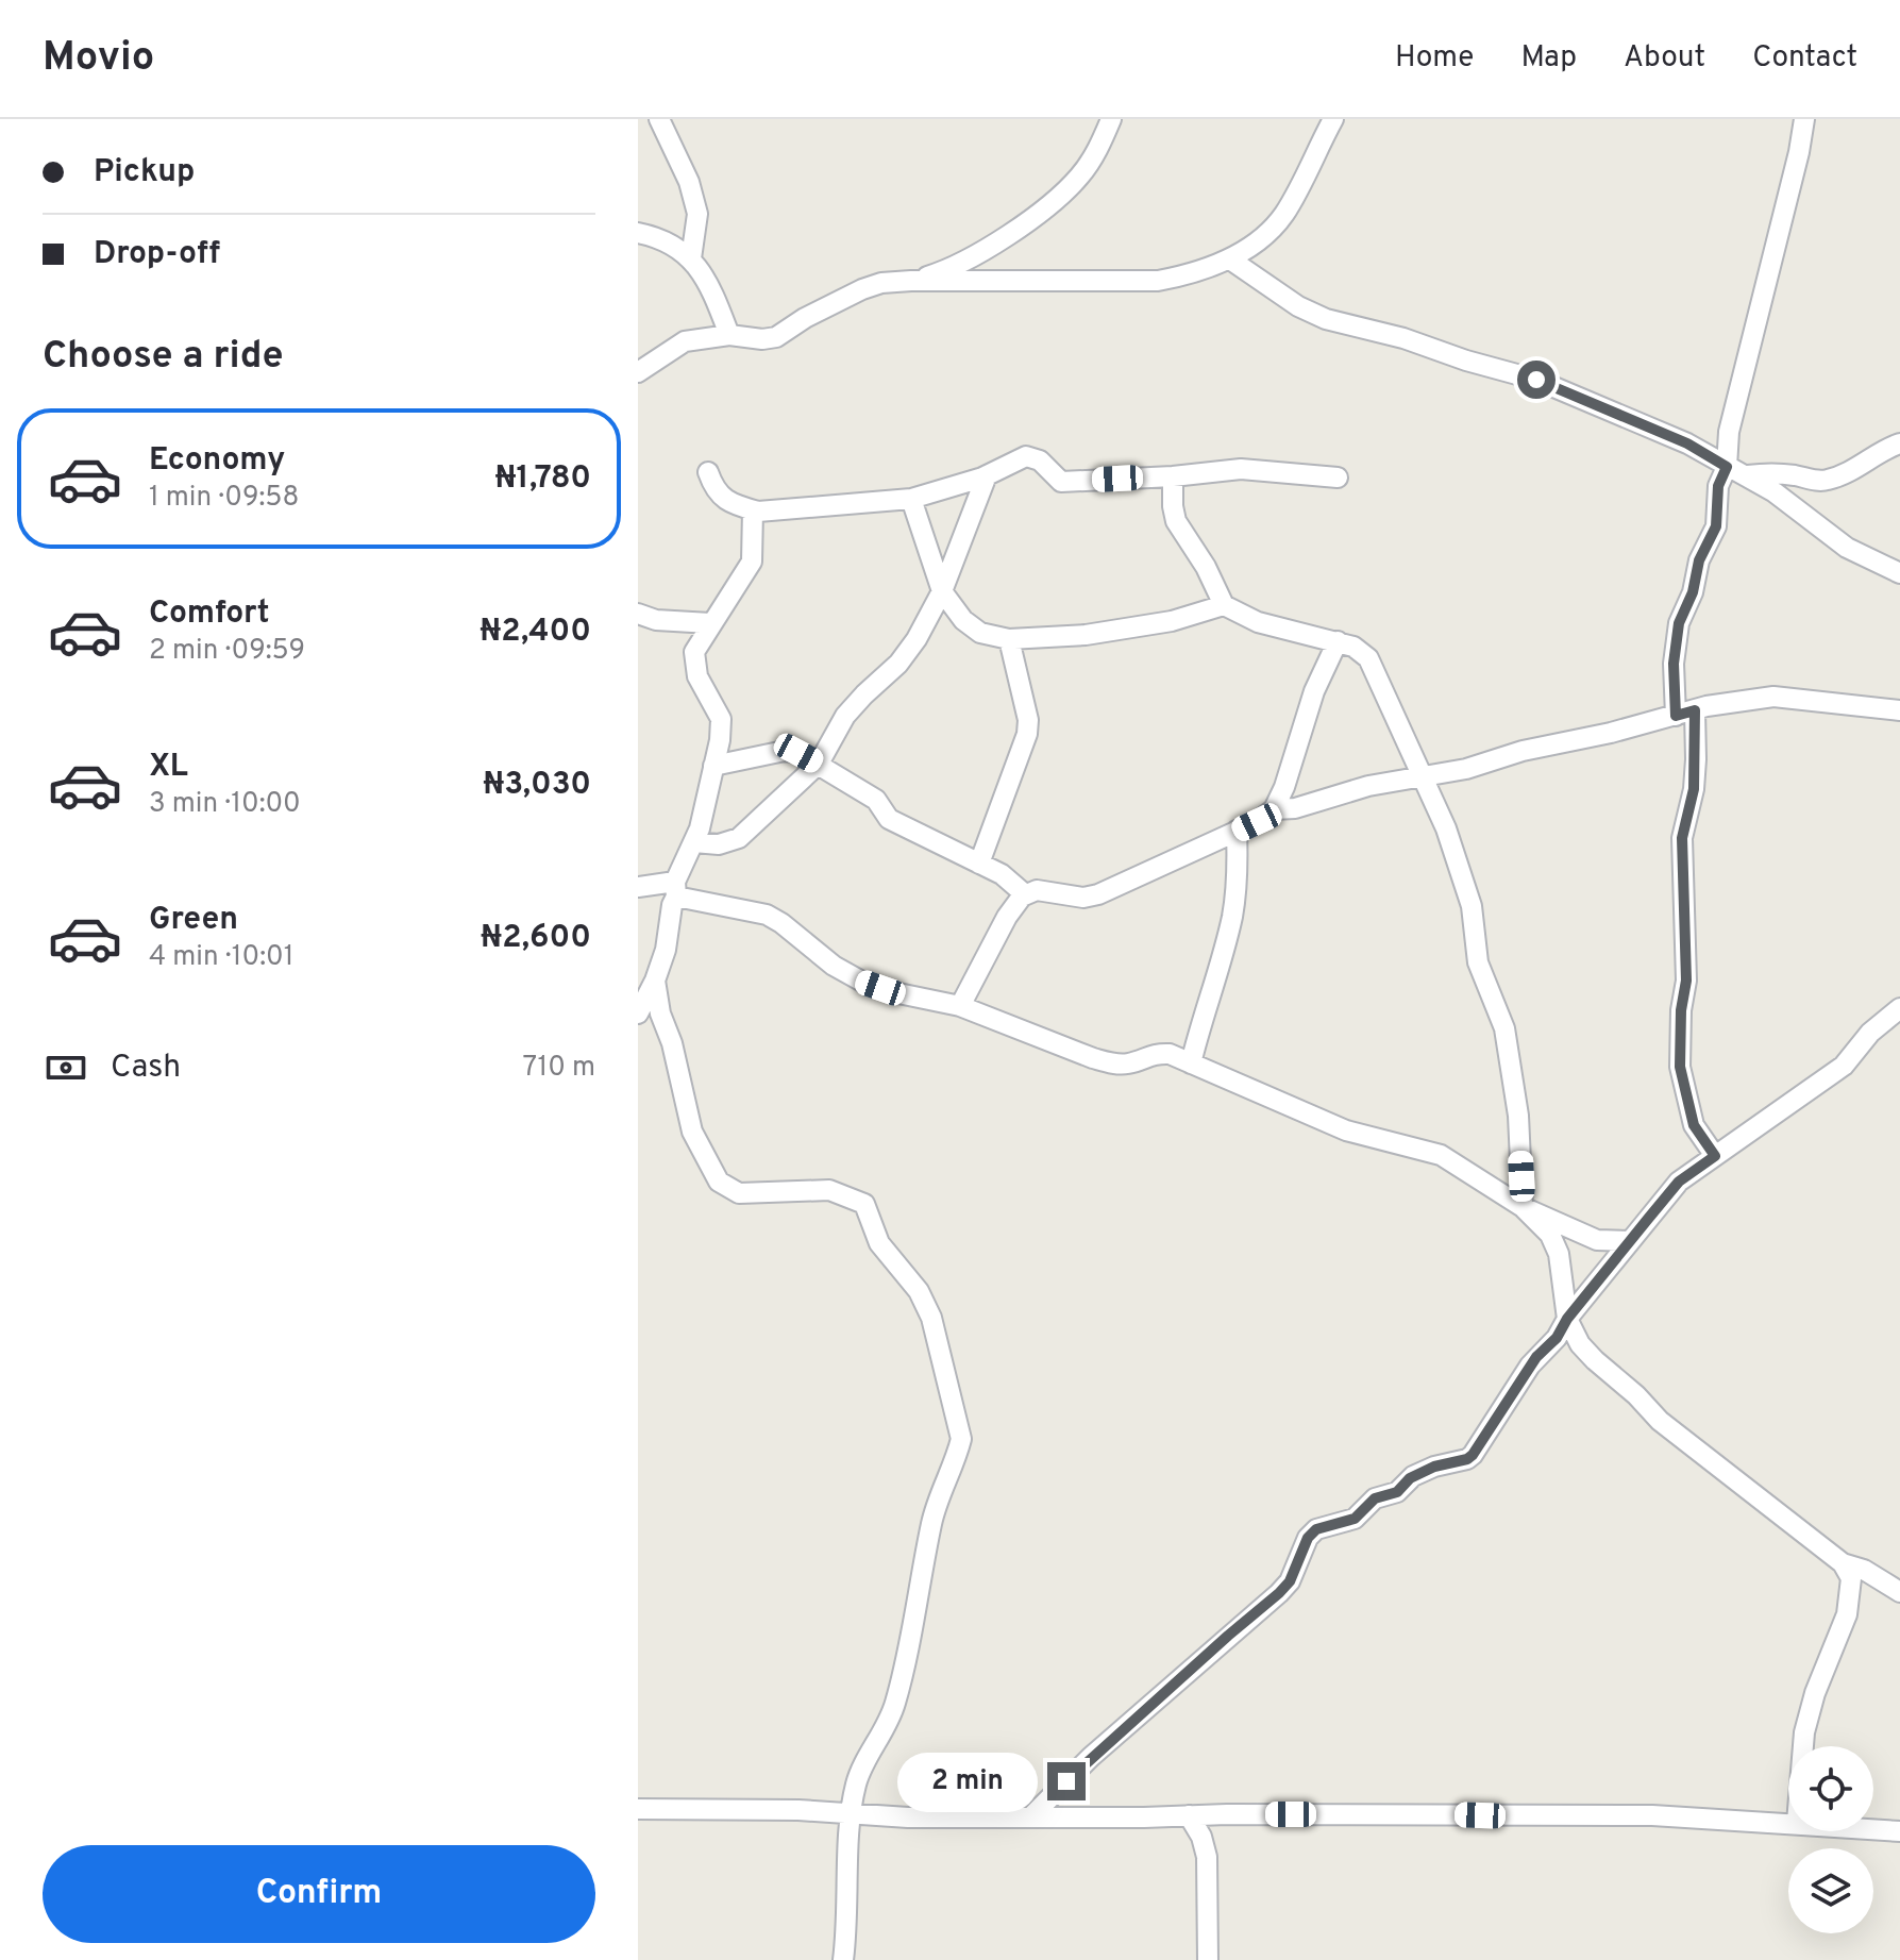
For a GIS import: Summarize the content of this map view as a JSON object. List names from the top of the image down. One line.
{"page":{"header":"Movio","nav":["Home","Map","About","Contact"],"banner":["Pickup","Drop-off"],"heading":"Choose a ride","list":[{"name":"Economy","note":"1 min · 09:58","value":"₦1,780"},{"name":"Comfort","note":"2 min · 09:59","value":"₦2,400"},{"name":"XL","note":"3 min · 10:00","value":"₦3,030"},{"name":"Green","note":"4 min · 10:01","value":"₦2,600"}],"pay":["Cash","710 m"],"bubble":"2 min","buttons":"Confirm"}}
